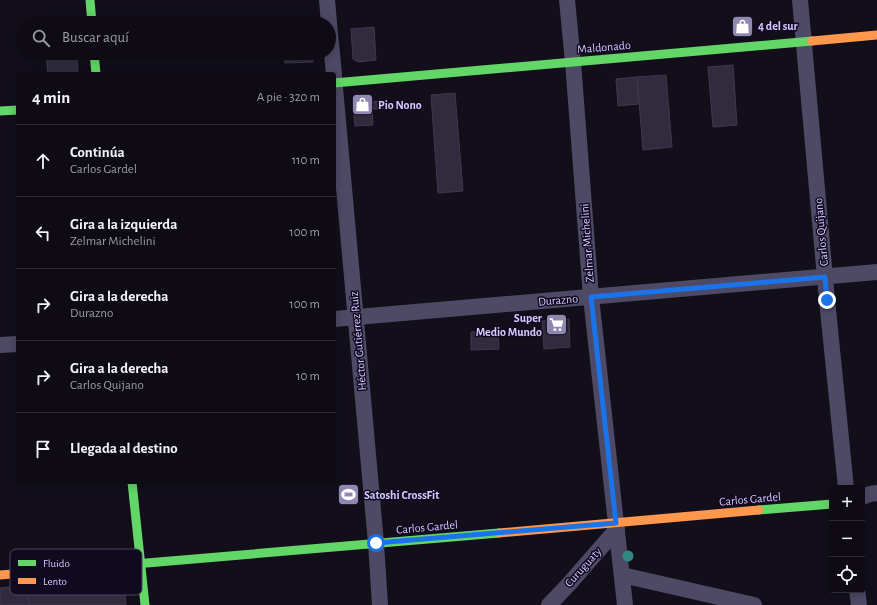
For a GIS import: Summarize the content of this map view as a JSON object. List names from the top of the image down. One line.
{"streets":{"street":["Maldonado","Carlos Quijano","Zelmar Michelini","Durazno","Héctor Gutiérrez Ruiz","Carlos Gardel","Curuguaty"]},"crossings":[["Maldonado","Carlos Quijano"],["Maldonado","Zelmar Michelini"],["Carlos Quijano","Durazno"],["Zelmar Michelini","Durazno"],["Zelmar Michelini","Carlos Gardel"],["Zelmar Michelini","Curuguaty"],["Durazno","Héctor Gutiérrez Ruiz"],["Héctor Gutiérrez Ruiz","Carlos Gardel"],["Carlos Gardel","Curuguaty"]],"places":{"shop":["4 del sur","Pio Nono"],"supermarket":["Super Medio Mundo"],"sports":["Satoshi CrossFit"]},"legend":["Fluido","Lento"],"page":{"search":"Buscar aquí","heading":["4 min","A pie · 320 m"],"list":[["Continúa","Carlos Gardel","110 m"],["Gira a la izquierda","Zelmar Michelini","100 m"],["Gira a la derecha","Durazno","100 m"],["Gira a la derecha","Carlos Quijano","10 m"],"Llegada al destino"],"map_buttons":["+","−"]}}
